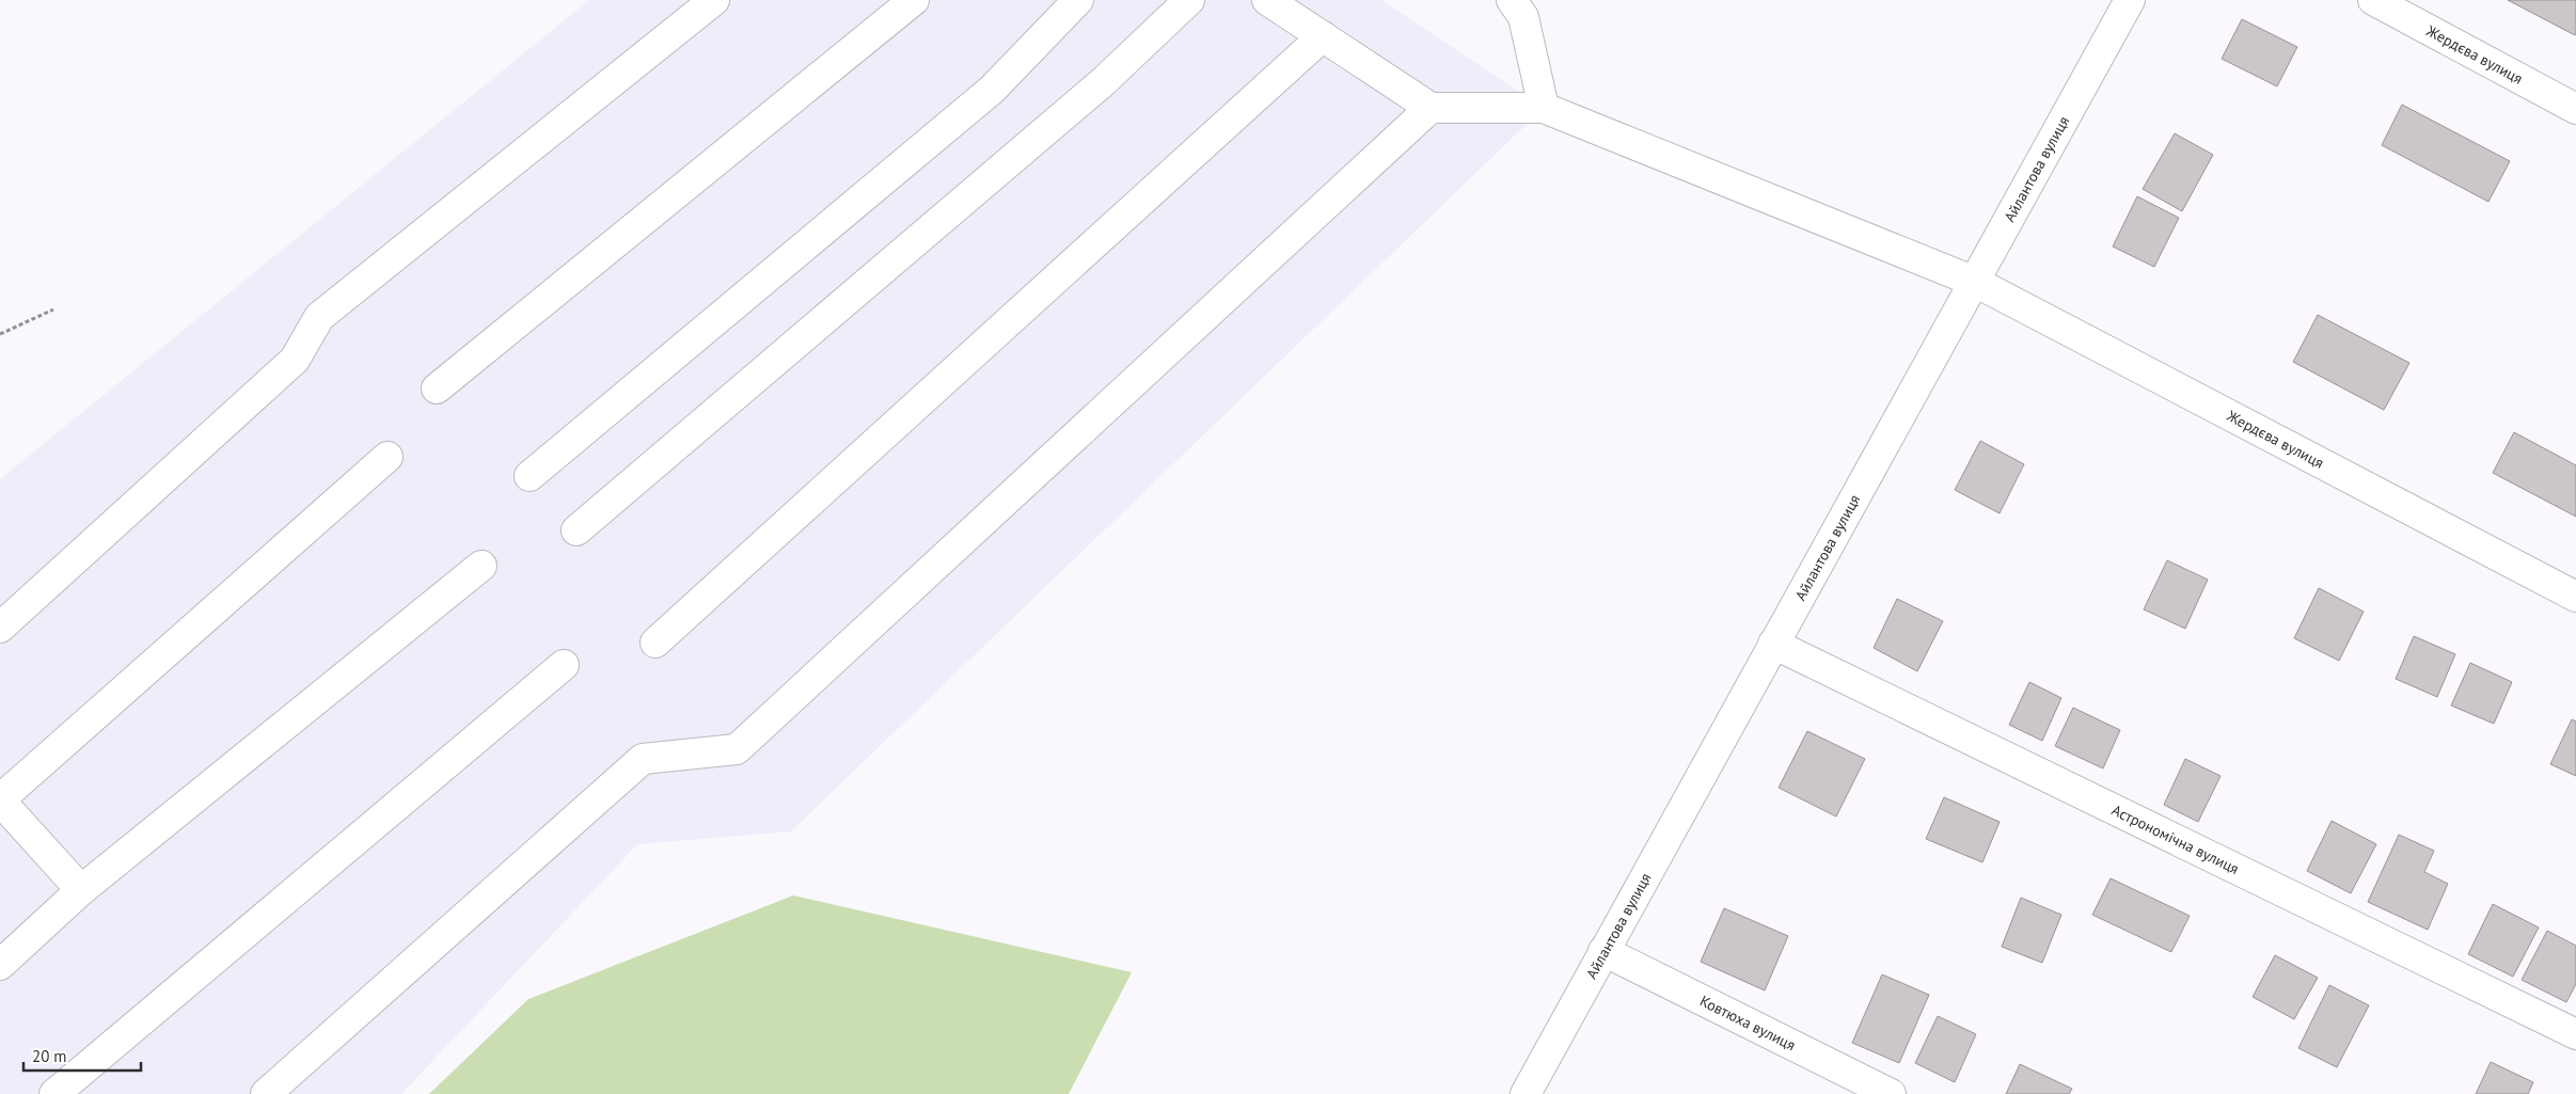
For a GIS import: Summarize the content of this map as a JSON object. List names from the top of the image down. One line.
{"streets":{"street":["Жердєва вулиця","Айлантова вулиця","Астрономічна вулиця","Ковтюха вулиця"]},"crossings":[["Жердєва вулиця","Айлантова вулиця"],["Айлантова вулиця","Астрономічна вулиця"],["Айлантова вулиця","Ковтюха вулиця"]],"scale_bar":"20 m"}
